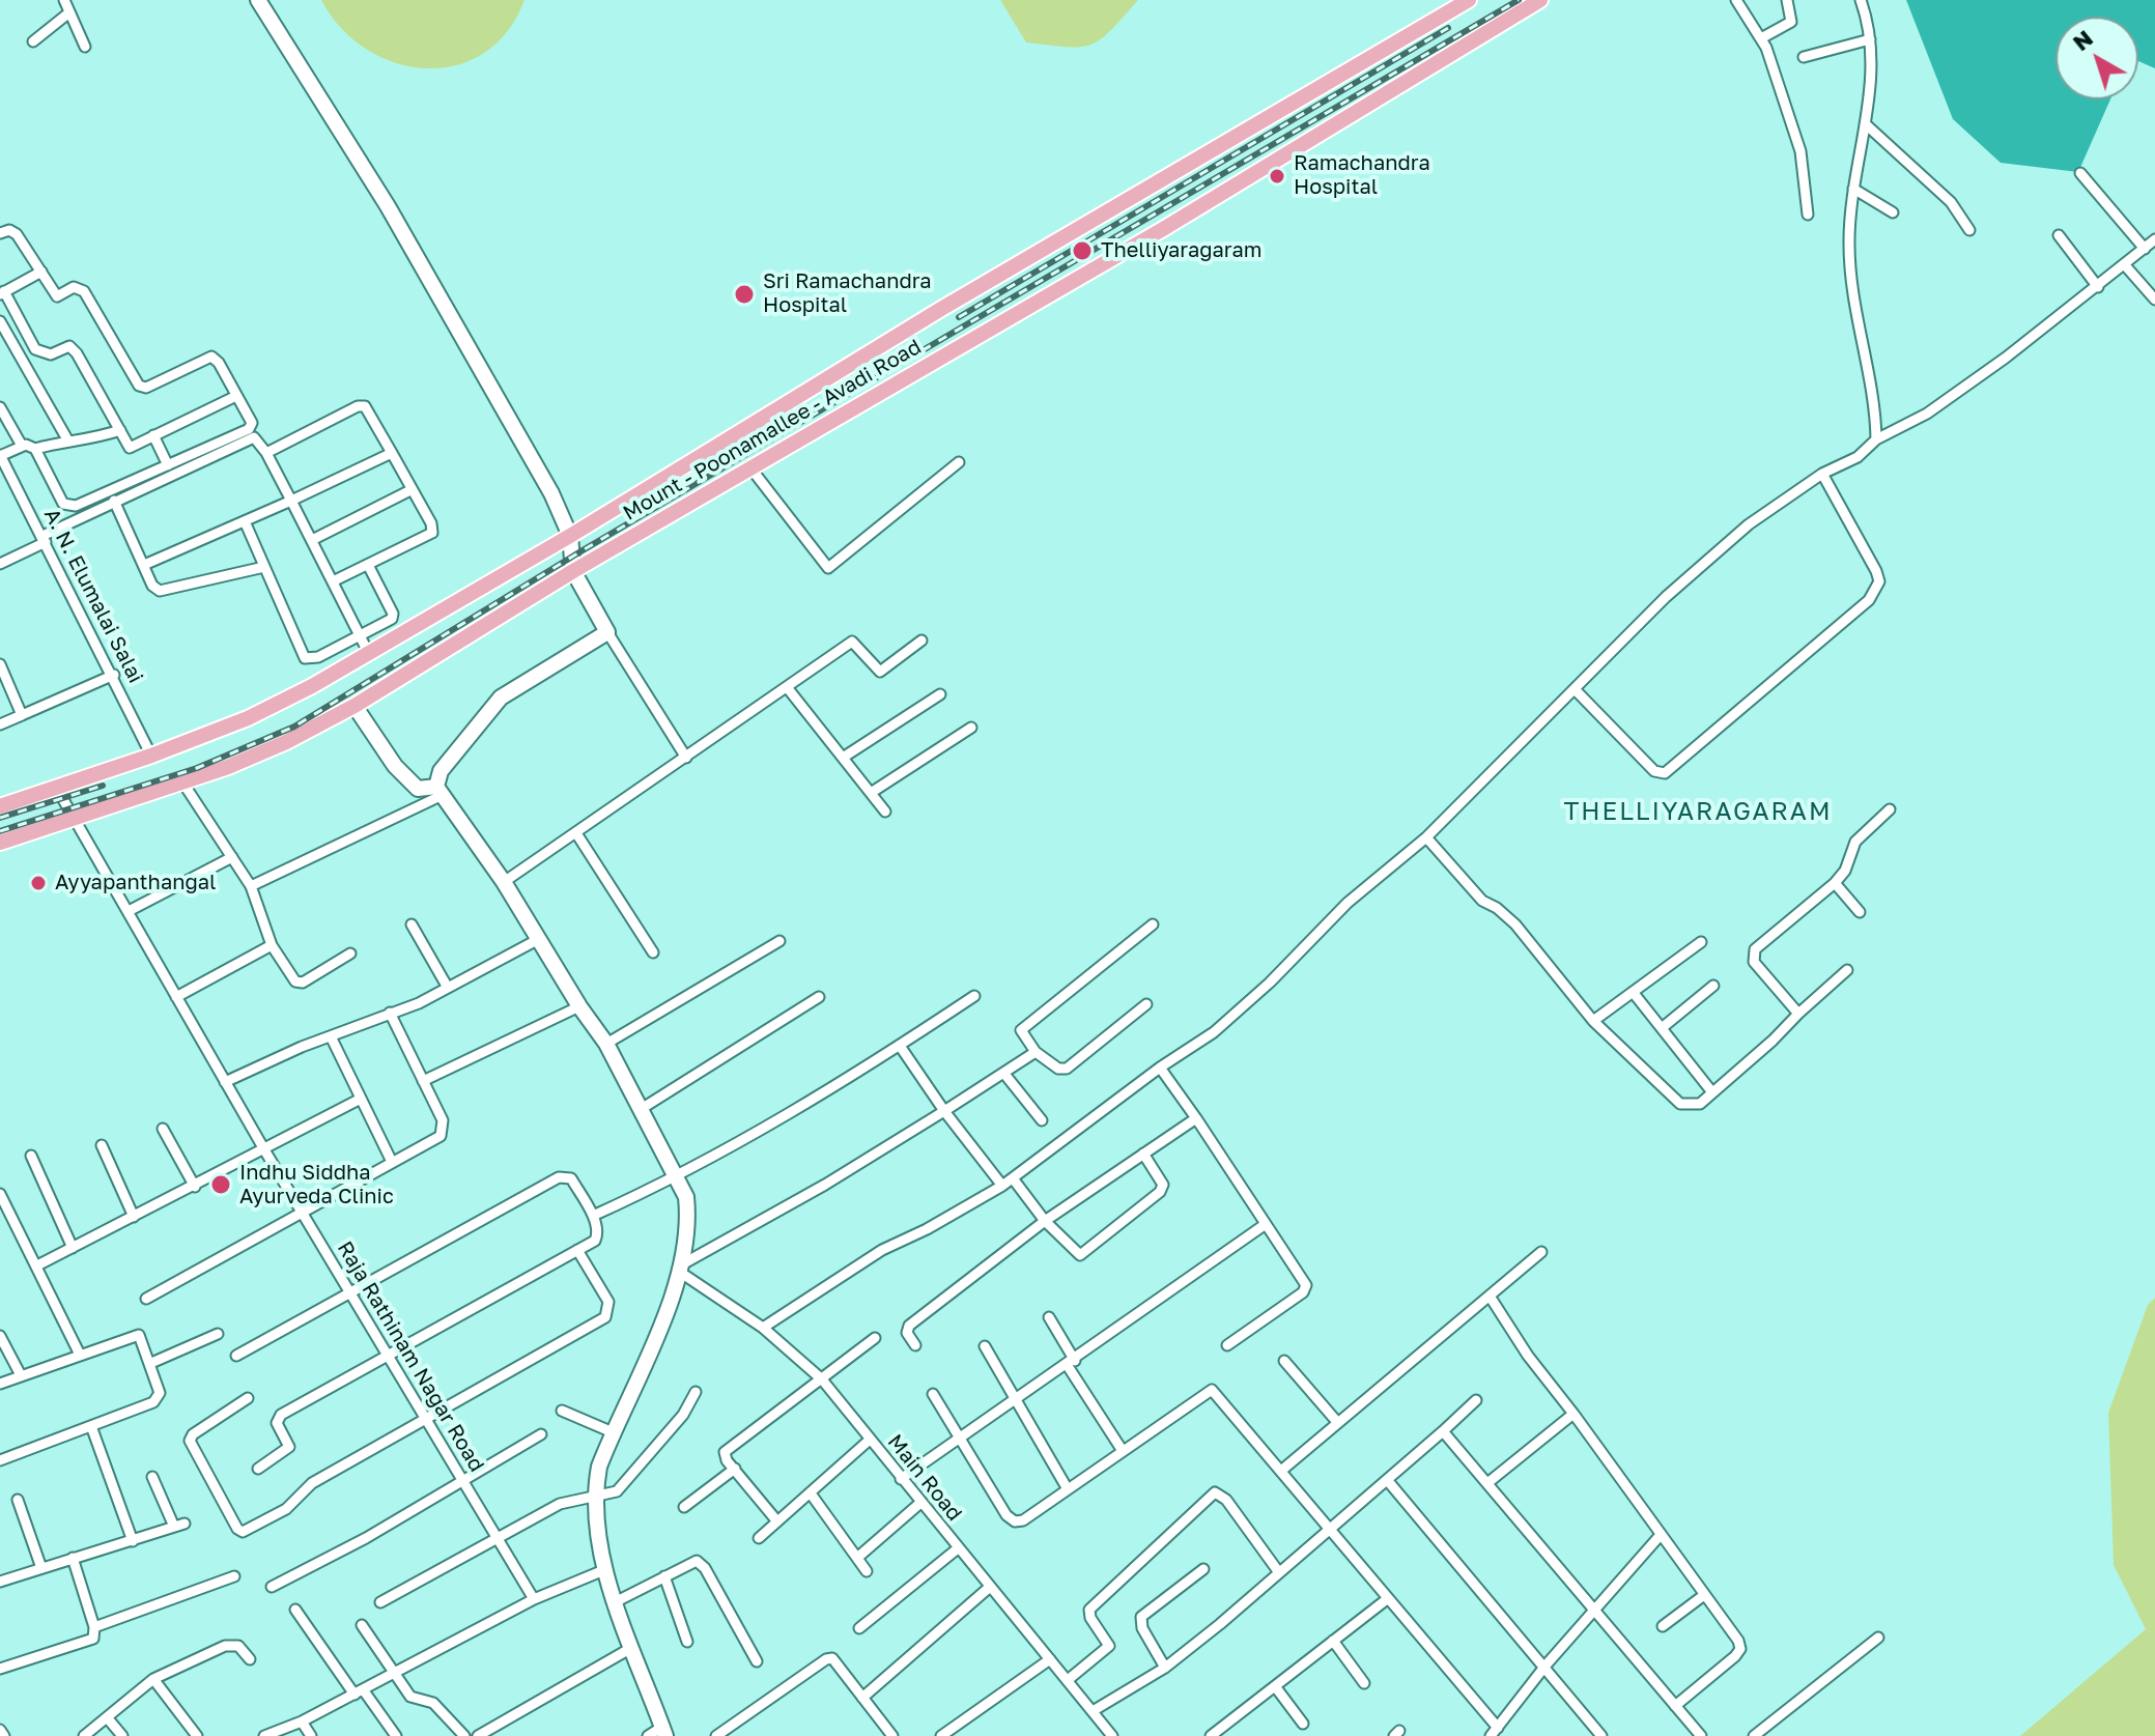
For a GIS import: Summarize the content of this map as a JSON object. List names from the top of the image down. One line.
{"streets":{"main road":["Mount - Poonamallee - Avadi Road"],"street":["A. N. Elumalai Salai","Raja Rathinam Nagar Road","Main Road"]},"crossings":[["Mount - Poonamallee - Avadi Road","A. N. Elumalai Salai"],["Mount - Poonamallee - Avadi Road","Raja Rathinam Nagar Road"]],"districts":["THELLIYARAGARAM"],"places":["Ramachandra Hospital","Thelliyaragaram","Sri Ramachandra Hospital","Ayyapanthangal","Indhu Siddha Ayurveda Clinic"],"north":"top left"}
